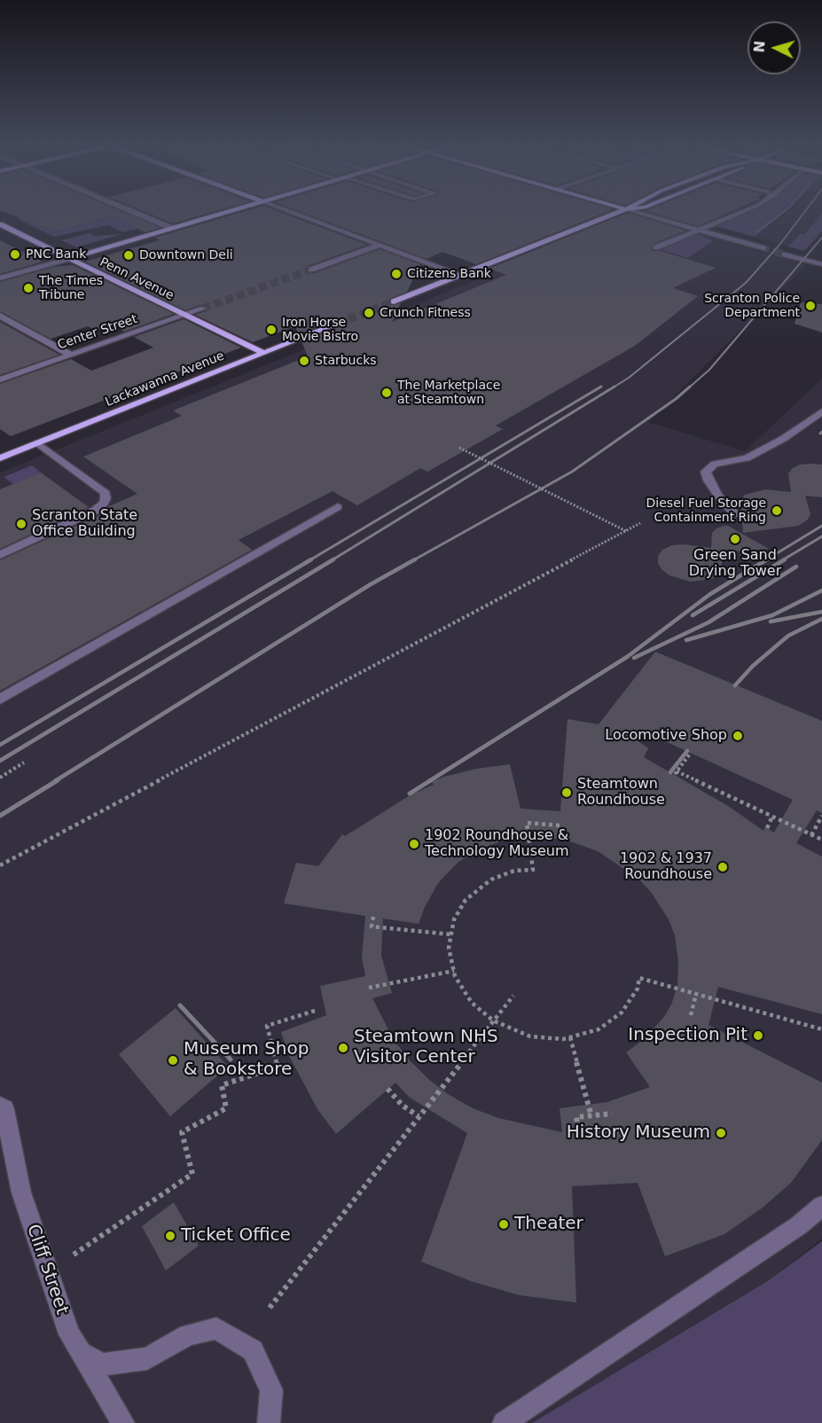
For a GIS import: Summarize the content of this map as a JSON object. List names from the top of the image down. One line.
{"streets":{"main road":["Penn Avenue","Lackawanna Avenue"],"street":["Center Street","Cliff Street"]},"crossings":[["Penn Avenue","Center Street"],["Penn Avenue","Lackawanna Avenue"]],"places":["PNC Bank","Downtown Deli","Citizens Bank","The Times Tribune","Scranton Police Department","Crunch Fitness","Iron Horse Movie Bistro","Starbucks","The Marketplace at Steamtown","Diesel Fuel Storage Containment Ring","Scranton State Office Building","Green Sand Drying Tower","Locomotive Shop","Steamtown Roundhouse","1902 Roundhouse & Technology Museum","1902 & 1937 Roundhouse","Inspection Pit","Steamtown NHS Visitor Center","Museum Shop & Bookstore","History Museum","Theater","Ticket Office"],"north":"left"}
